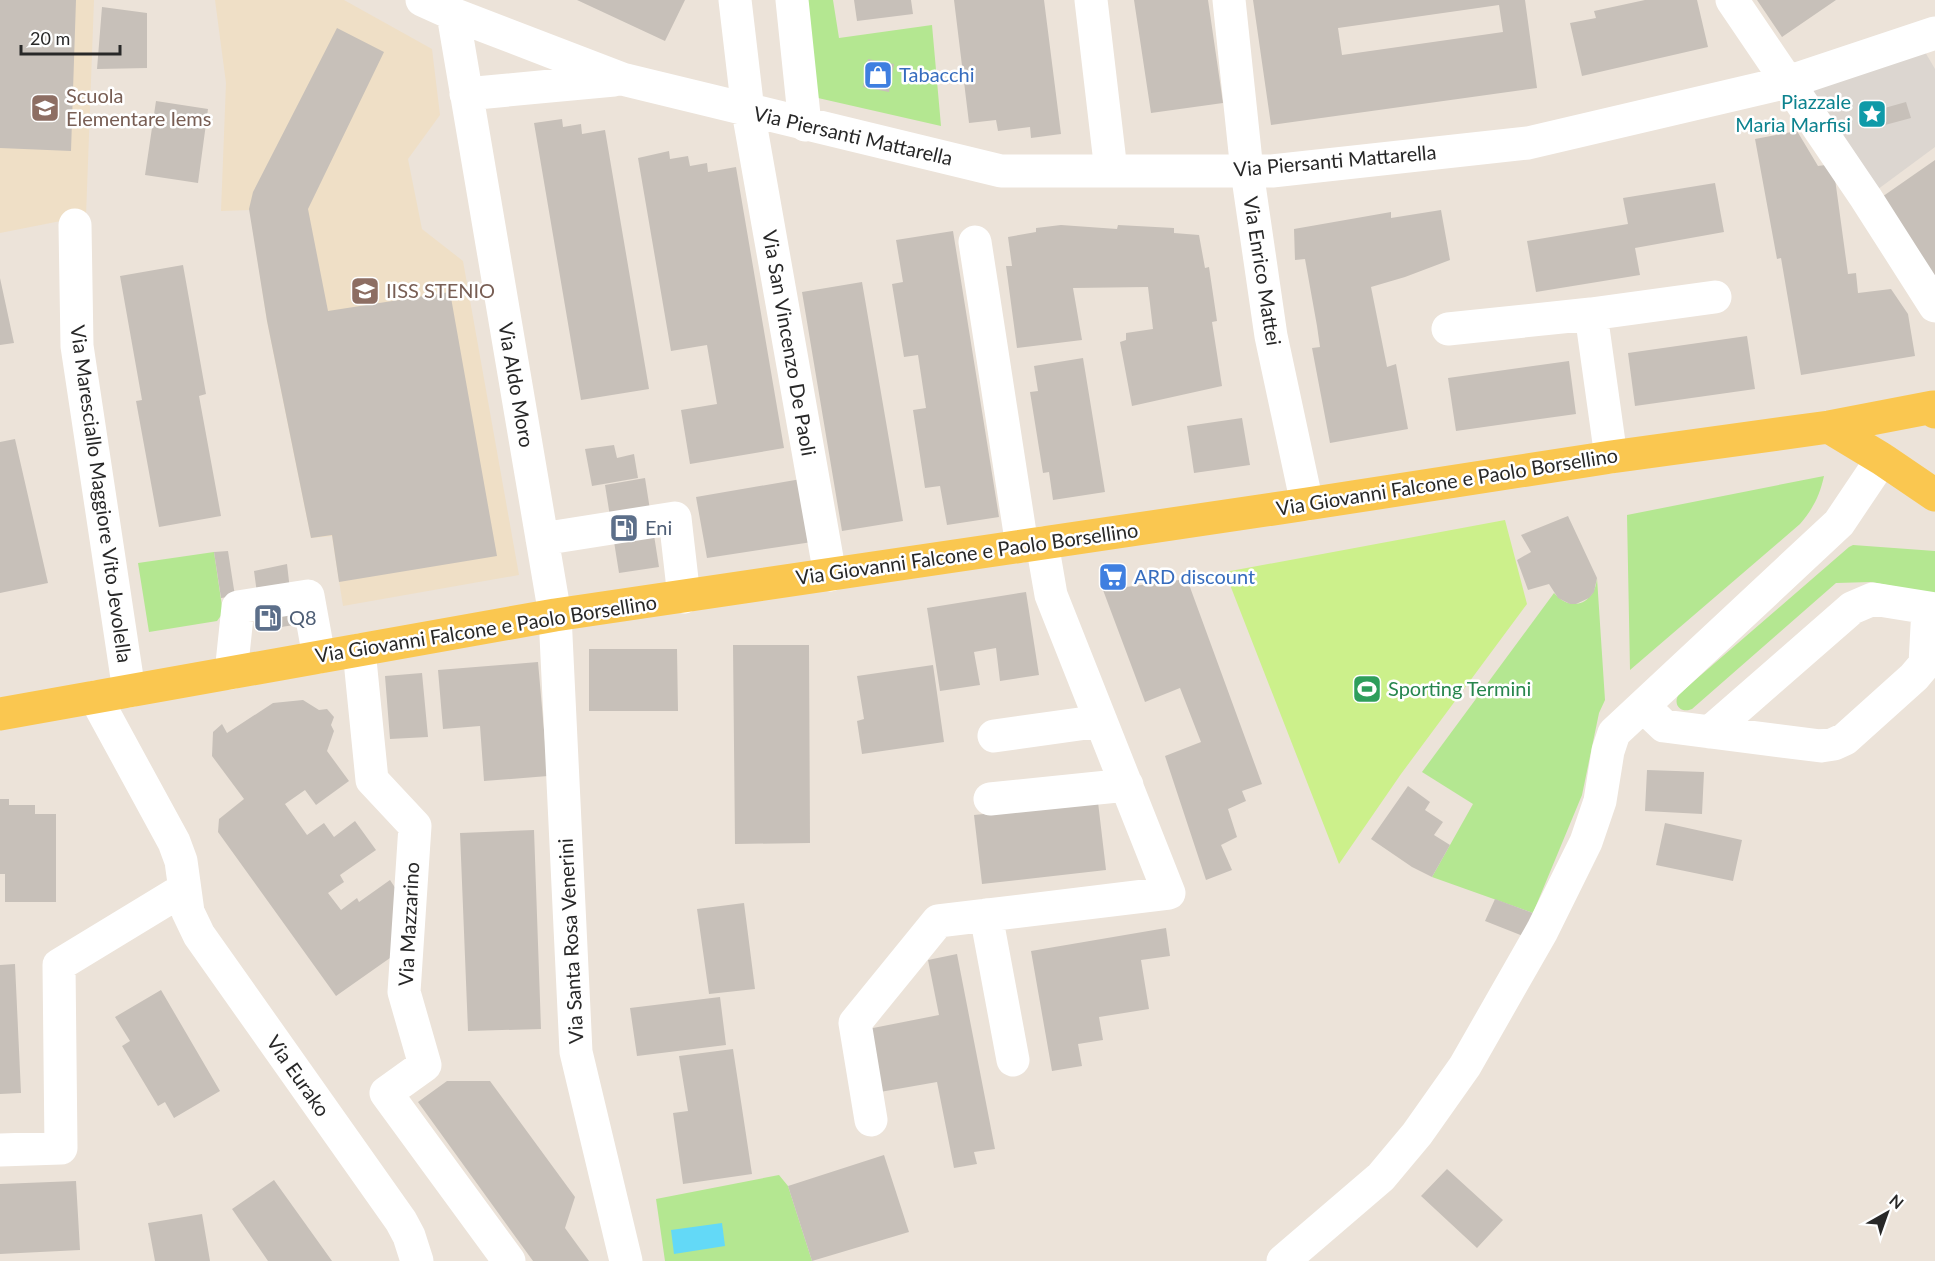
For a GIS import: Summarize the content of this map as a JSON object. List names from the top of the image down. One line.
{"streets":{"main road":["Via Giovanni Falcone e Paolo Borsellino"],"street":["Via Piersanti Mattarella","Via Enrico Mattei","Via San Vincenzo De Paoli","Via Aldo Moro","Via Maresciallo Maggiore Vito Jevolella","Via Mazzarino","Via Santa Rosa Venerini","Via Eurako"]},"crossings":[["Via Piersanti Mattarella","Via Enrico Mattei"],["Via Piersanti Mattarella","Via San Vincenzo De Paoli"],["Via Enrico Mattei","Via Giovanni Falcone e Paolo Borsellino"],["Via San Vincenzo De Paoli","Via Giovanni Falcone e Paolo Borsellino"],["Via Aldo Moro","Via Giovanni Falcone e Paolo Borsellino"],["Via Aldo Moro","Via Santa Rosa Venerini"],["Via Giovanni Falcone e Paolo Borsellino","Via Maresciallo Maggiore Vito Jevolella"],["Via Giovanni Falcone e Paolo Borsellino","Via Mazzarino"],["Via Giovanni Falcone e Paolo Borsellino","Via Santa Rosa Venerini"],["Via Giovanni Falcone e Paolo Borsellino","Via Eurako"]],"places":{"shop":["Tabacchi"],"school or university":["Scuola Elementare Iems","IISS STENIO"],"place":["Piazzale Maria Marfisi"],"fuel station":["Eni","Q8"],"supermarket":["ARD discount"],"sports":["Sporting Termini"]},"scale_bar":"20 m","north":"top right"}
